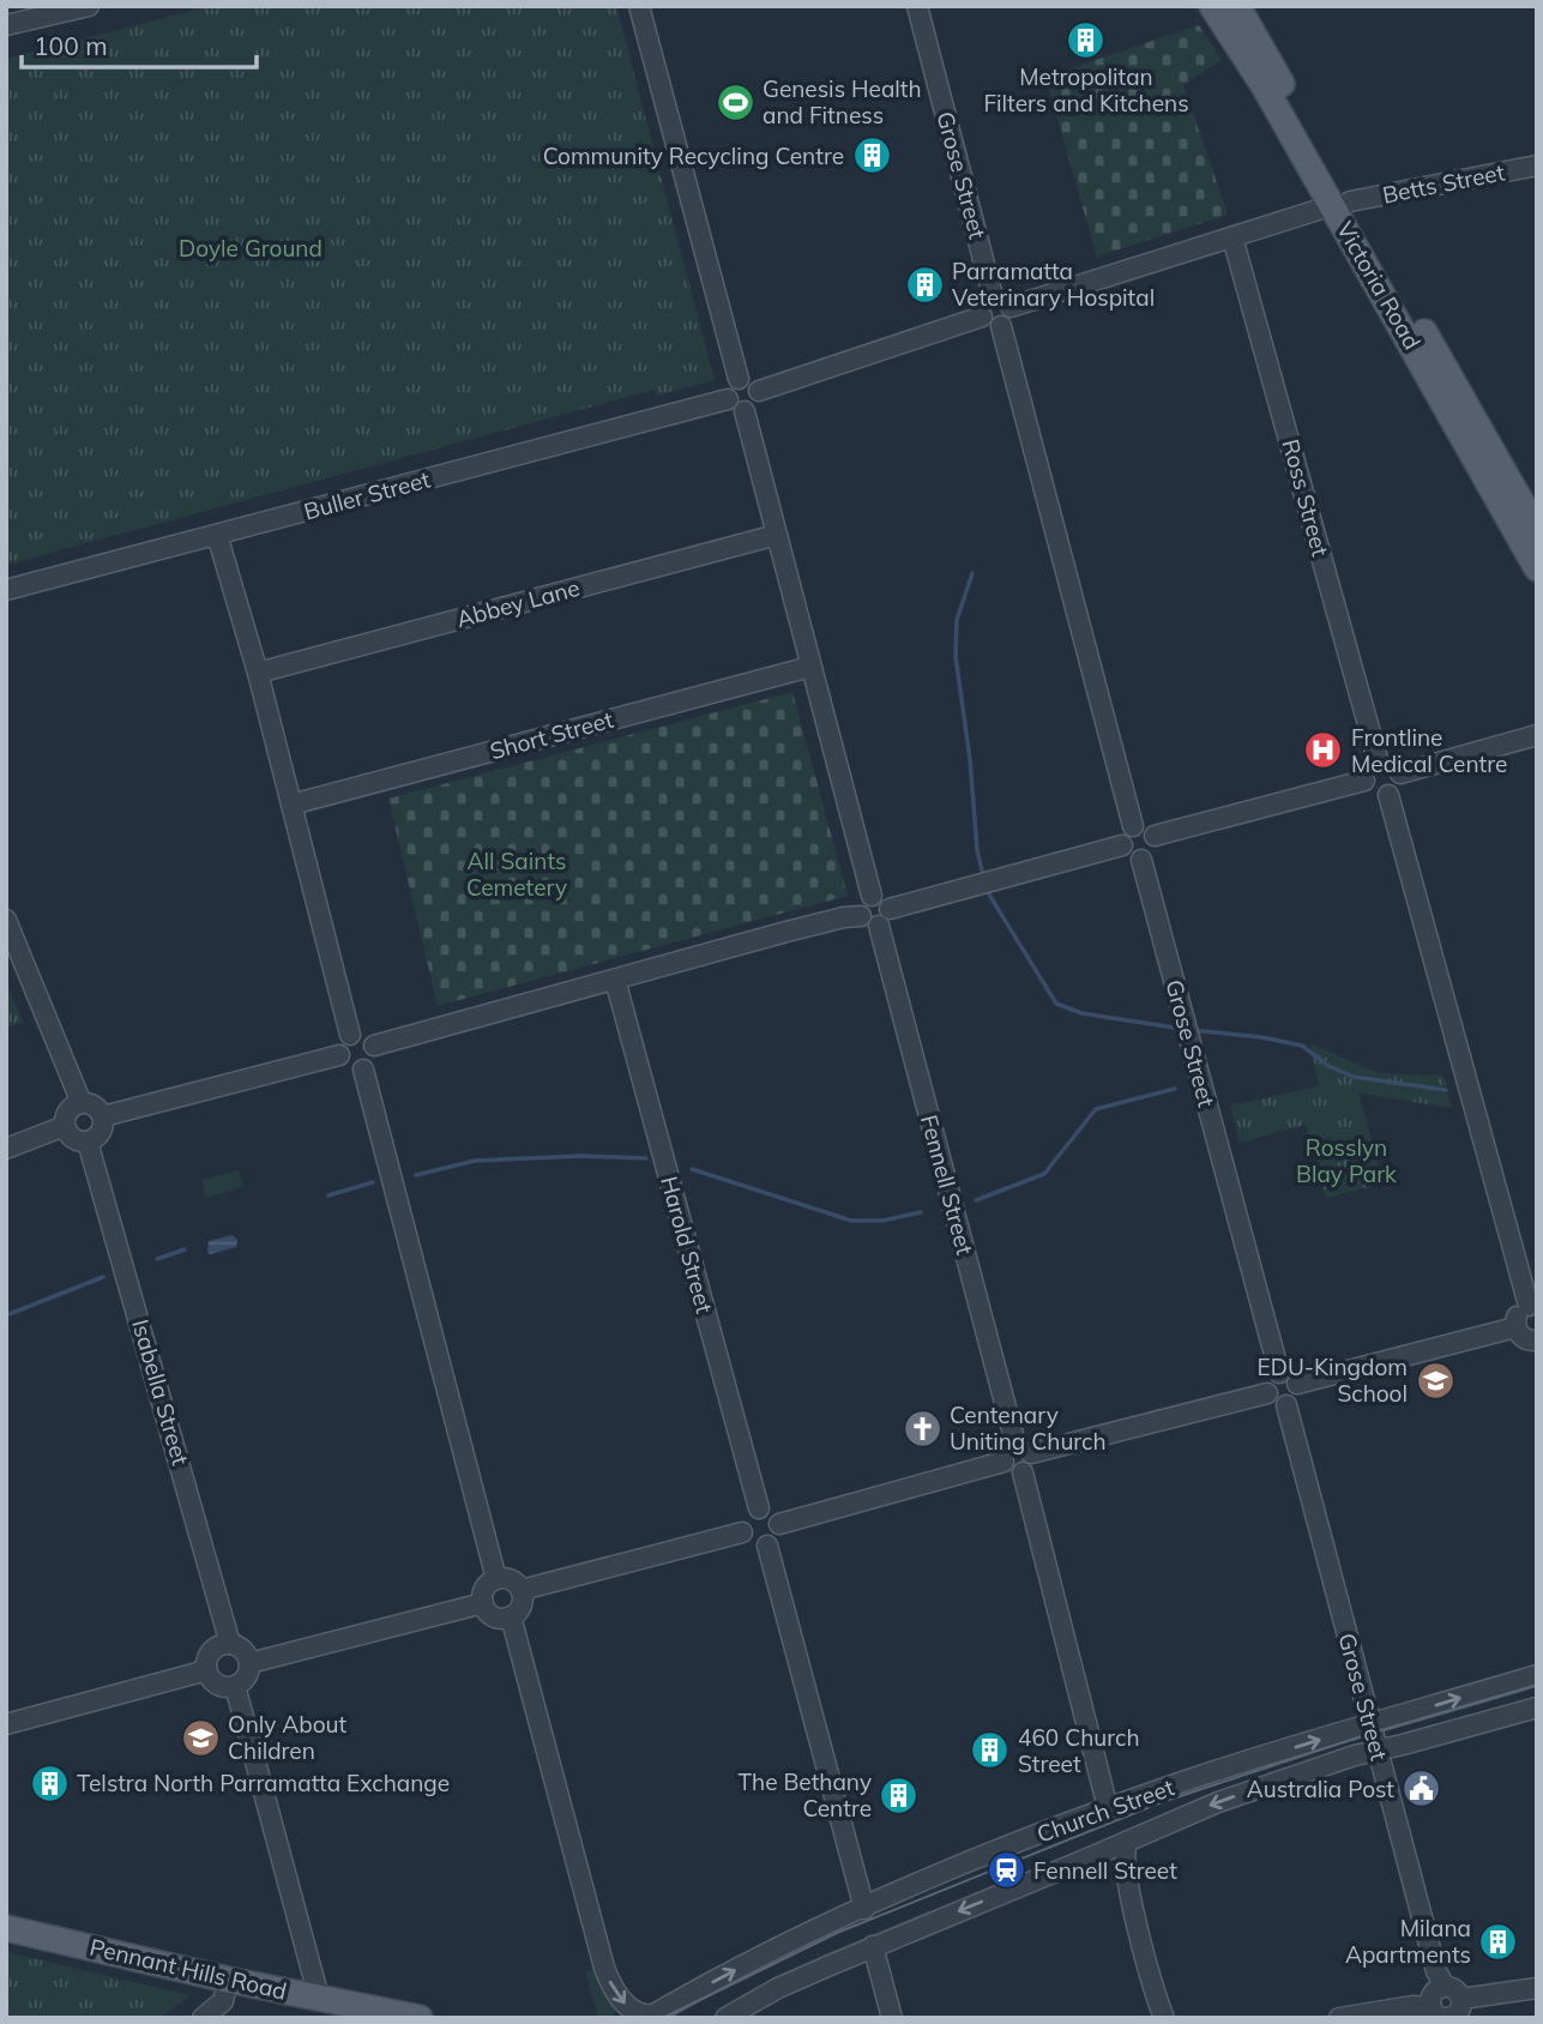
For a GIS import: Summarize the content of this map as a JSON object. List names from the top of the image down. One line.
{"streets":{"main road":["Victoria Road","Pennant Hills Road"],"street":["Grose Street","Betts Street","Buller Street","Ross Street","Abbey Lane","Short Street","Fennell Street","Harold Street","Isabella Street","Church Street"]},"crossings":[["Grose Street","Church Street"],["Betts Street","Victoria Road"]],"parks":["Doyle Ground","All Saints Cemetery","Rosslyn Blay Park"],"places":{"building":["Metropolitan Filters and Kitchens","Community Recycling Centre","Parramatta Veterinary Hospital","460 Church Street","Telstra North Parramatta Exchange","The Bethany Centre","Milana Apartments"],"sports":["Genesis Health and Fitness"],"hospital":["Frontline Medical Centre"],"school or university":["EDU-Kingdom School","Only About Children"],"church":["Centenary Uniting Church"],"public building":["Australia Post"],"station":["Fennell Street"]},"scale_bar":"100 m"}
